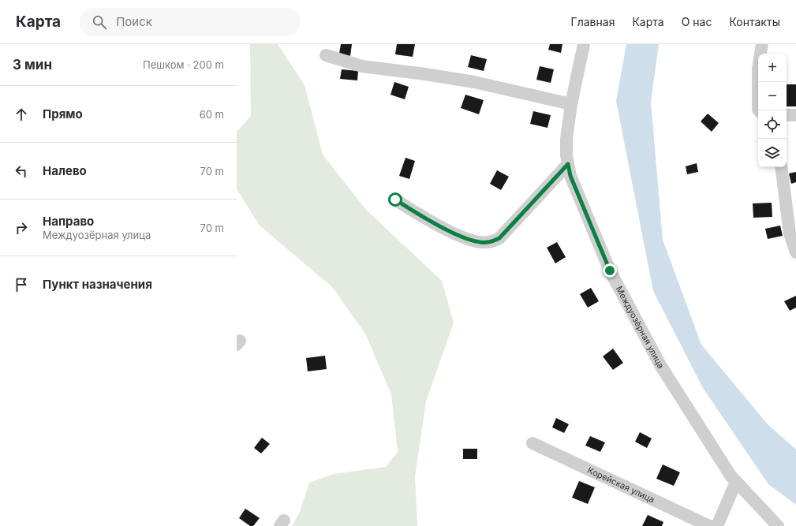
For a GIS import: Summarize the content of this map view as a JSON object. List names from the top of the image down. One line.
{"streets":{"street":["Междуозёрная улица","Корейская улица"]},"page":{"header":"Карта","search":"Поиск","nav":["Главная","Карта","О нас","Контакты"],"heading":["3 мин","Пешком · 200 m"],"map_buttons":["+","−"],"list":[["Прямо","60 m"],["Налево","70 m"],["Направо","Междуозёрная улица","70 m"],"Пункт назначения"]}}
